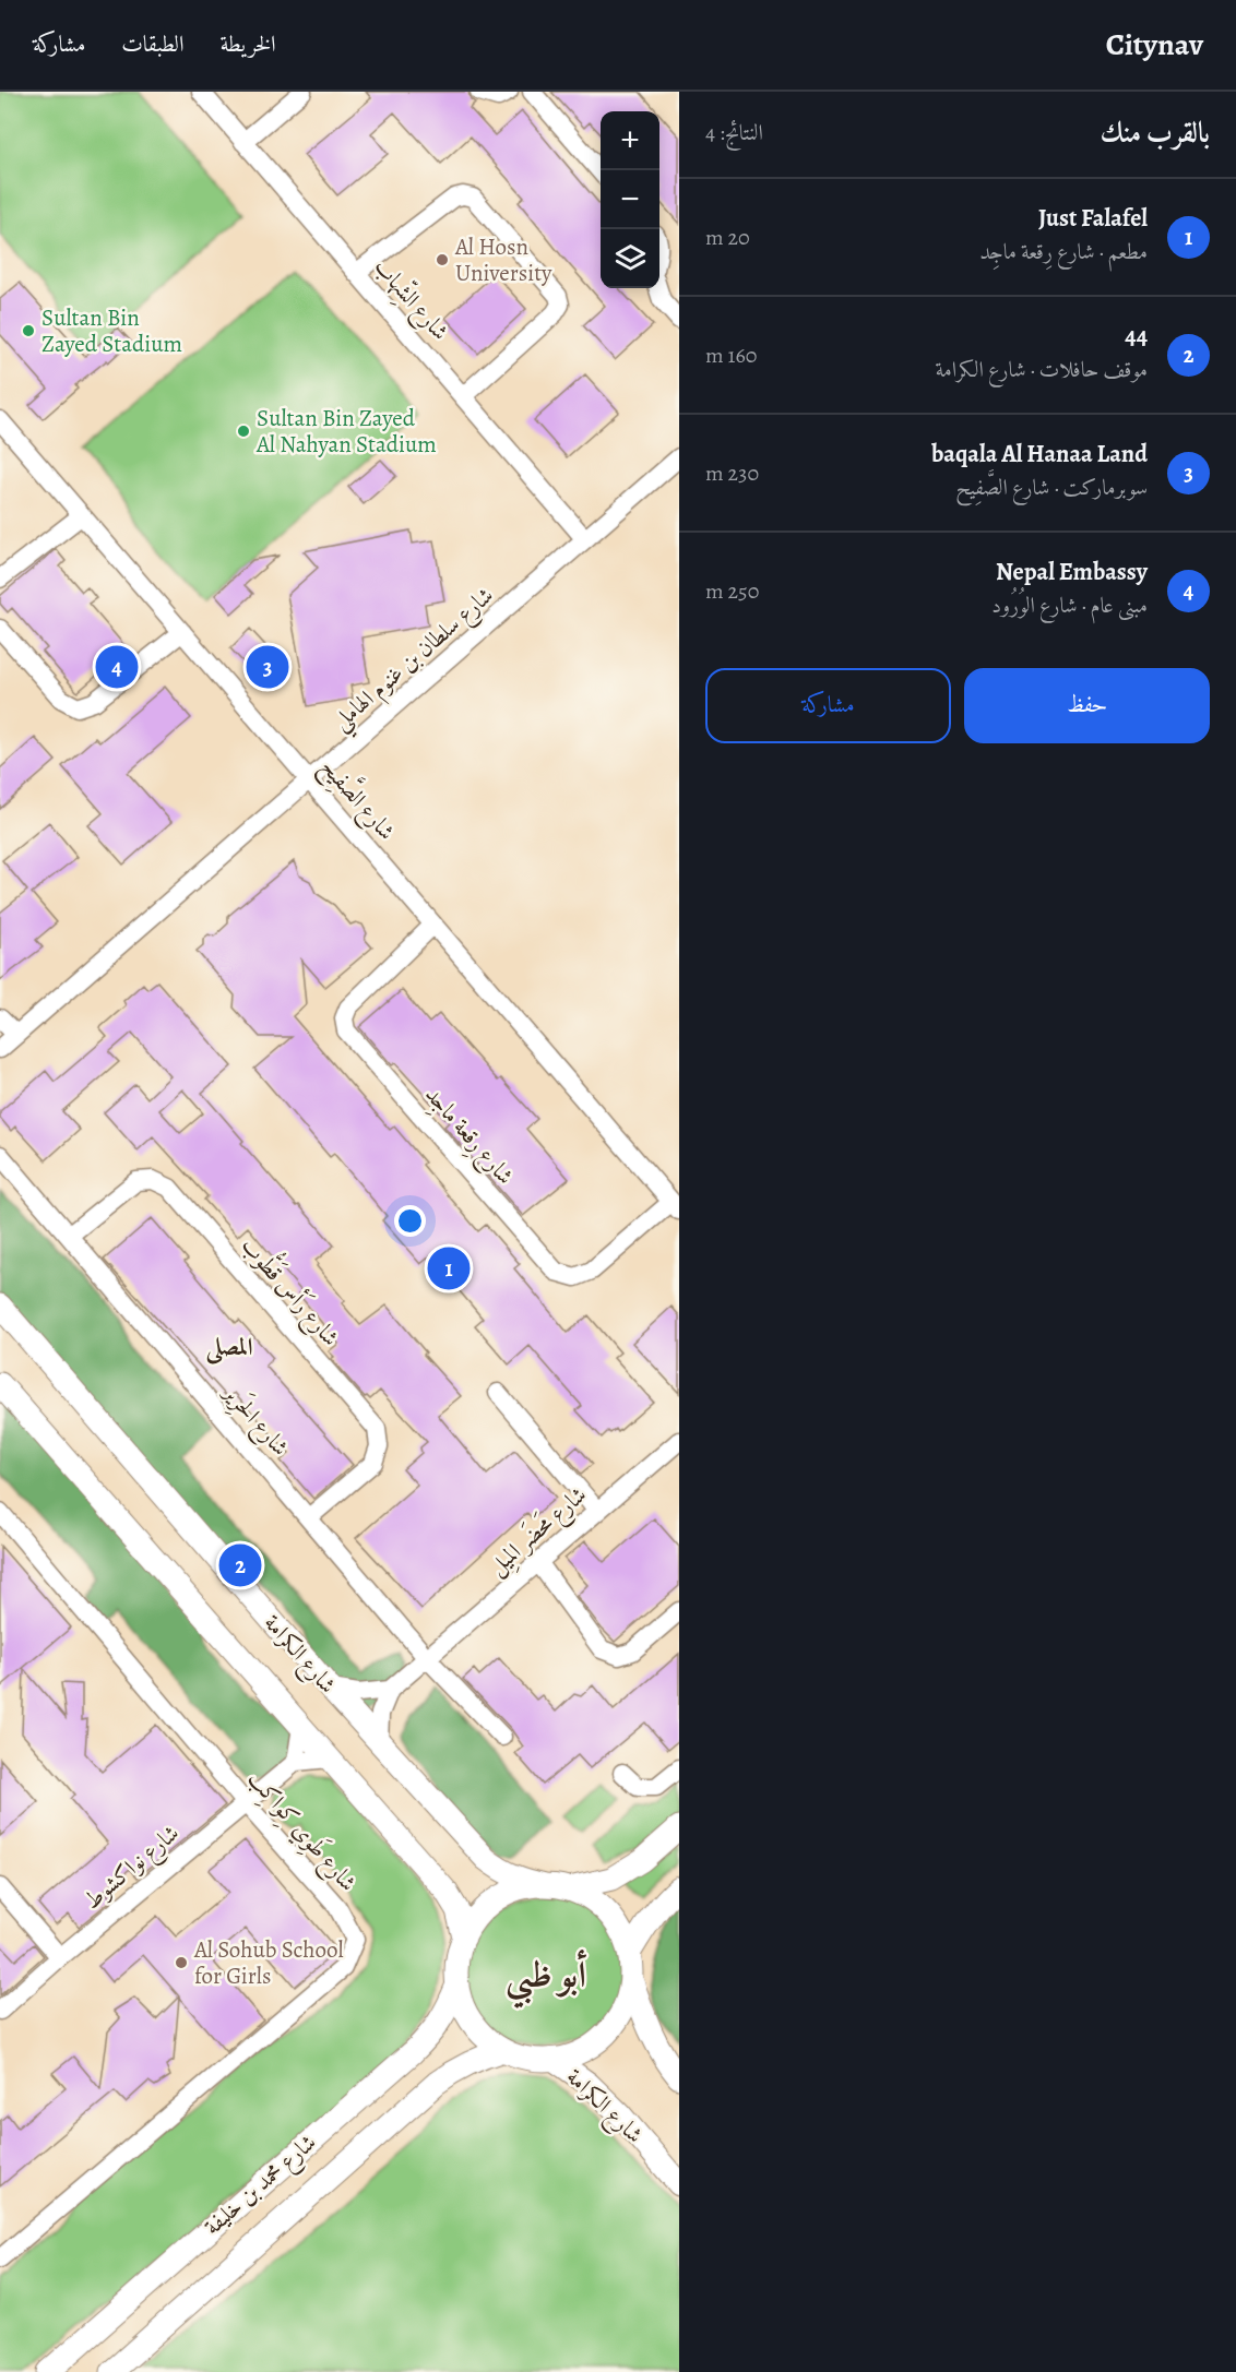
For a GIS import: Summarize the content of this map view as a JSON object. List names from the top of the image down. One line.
{"streets":{"main road":["شارع الكرامة","شارع محمد بن خليفة"],"street":["شارع الشِّهاب","شارع سلطان بن غنوم الهاملي","شارع الصَّفِيح","شارع رِقعة ماجِد","شارع رَأس قَطُّوب","شارع الحَرِير","شارع مَحضَر المِيل","شارع طَوِي كِواكِب","شارع نواكشوط"]},"crossings":[["شارع الشِّهاب","شارع سلطان بن غنوم الهاملي"],["شارع سلطان بن غنوم الهاملي","شارع الصَّفِيح"],["شارع الصَّفِيح","شارع رِقعة ماجِد"],["شارع رَأس قَطُّوب","شارع الحَرِير"],["شارع الحَرِير","شارع مَحضَر المِيل"],["شارع الكرامة","شارع محمد بن خليفة"],["شارع طَوِي كِواكِب","شارع نواكشوط"]],"districts":["المصلى","أبو ظبي"],"places":["Al Hosn University","Sultan Bin Zayed Stadium","Sultan Bin Zayed Al Nahyan Stadium","Al Sohub School for Girls"],"page":{"header":"Citynav","nav":["الخريطة","الطبقات","مشاركة"],"heading":["بالقرب منك","النتائج: 4"],"map_buttons":["+","−"],"list":[{"mark":"1","name":"Just Falafel","note":"مطعم · شارع رِقعة ماجِد","value":"20 m"},{"mark":"2","name":"44","note":"موقف حافلات · شارع الكرامة","value":"160 m"},{"mark":"3","name":"baqala Al Hanaa Land","note":"سوبرماركت · شارع الصَّفِيح","value":"230 m"},{"mark":"4","name":"Nepal Embassy","note":"مبنى عام · شارع الوُرُود","value":"250 m"}],"pins":["3","4","1","2"],"buttons":["حفظ","مشاركة"]}}
